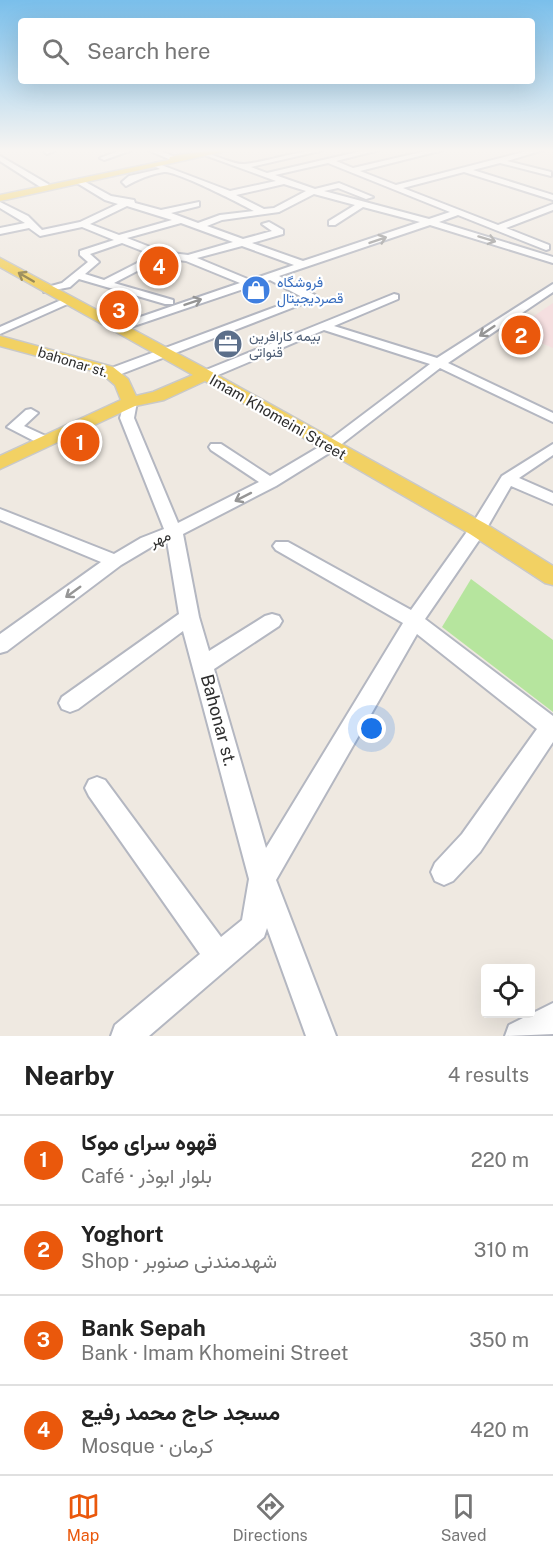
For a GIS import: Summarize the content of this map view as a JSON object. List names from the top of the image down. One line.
{"streets":{"main road":["bahonar st.","Imam Khomeini Street"],"street":["مهر","Bahonar st."]},"crossings":[["bahonar st.","Bahonar st."],["Imam Khomeini Street","مهر"],["مهر","Bahonar st."]],"places":{"shop":["فروشگاه قصردیجیتال"],"office":["بیمه کارافرین قنواتی"]},"page":{"search":"Search here","pins":["4","3","2","1"],"heading":["Nearby","4 results"],"list":[{"mark":"1","name":"قهوه سرای موکا","note":"Café · بلوار ابوذر","value":"220 m"},{"mark":"2","name":"Yoghort","note":"Shop · شهدمندنی صنوبر","value":"310 m"},{"mark":"3","name":"Bank Sepah","note":"Bank · Imam Khomeini Street","value":"350 m"},{"mark":"4","name":"مسجد حاج محمد رفیع","note":"Mosque · کرمان","value":"420 m"}],"nav":["Map","Directions","Saved"]}}
